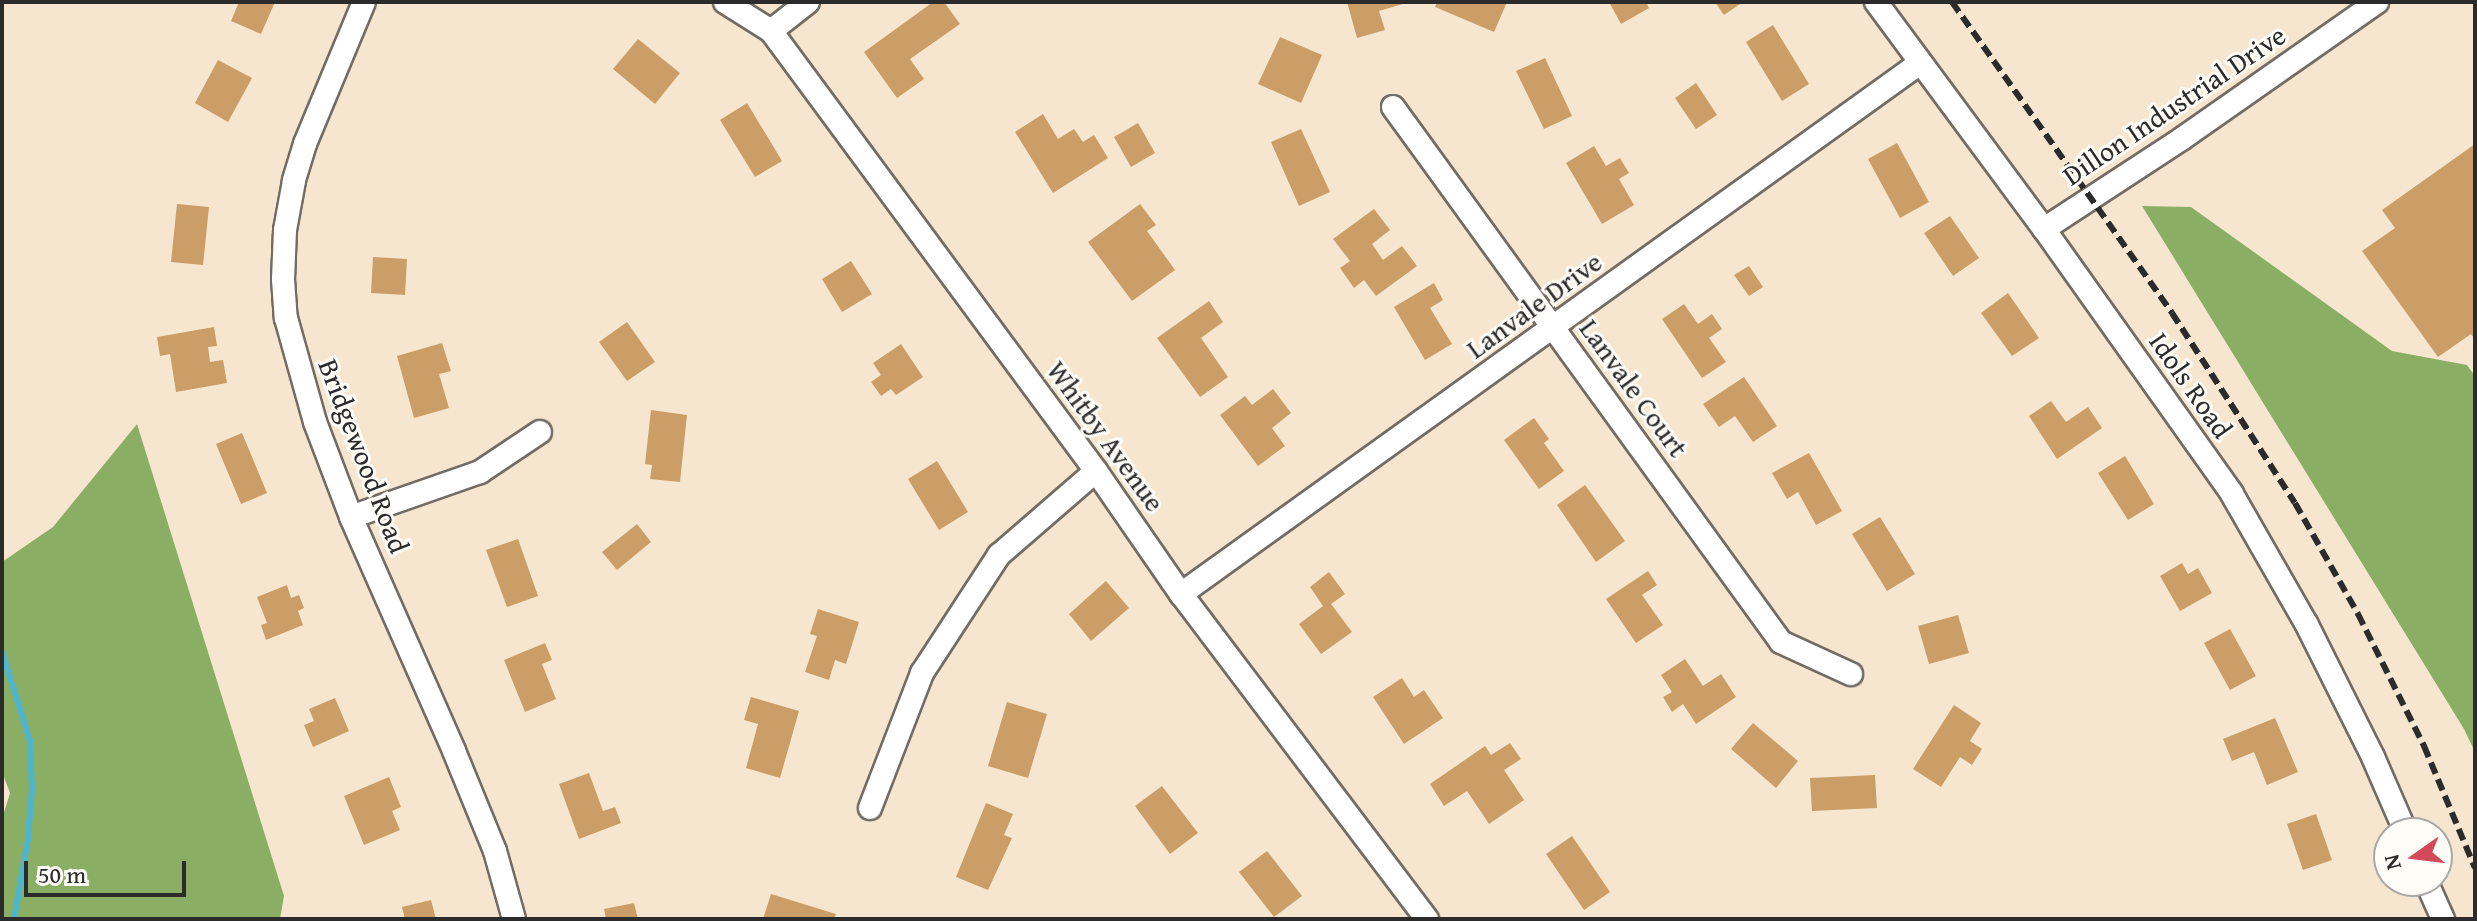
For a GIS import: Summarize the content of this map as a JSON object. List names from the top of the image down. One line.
{"streets":{"street":["Dillon Industrial Drive","Lanvale Drive","Idols Road","Lanvale Court","Whitby Avenue","Bridgewood Road"]},"crossings":[["Dillon Industrial Drive","Idols Road"],["Lanvale Drive","Idols Road"],["Lanvale Drive","Lanvale Court"],["Lanvale Drive","Whitby Avenue"]],"scale_bar":"50 m","north":"left"}
